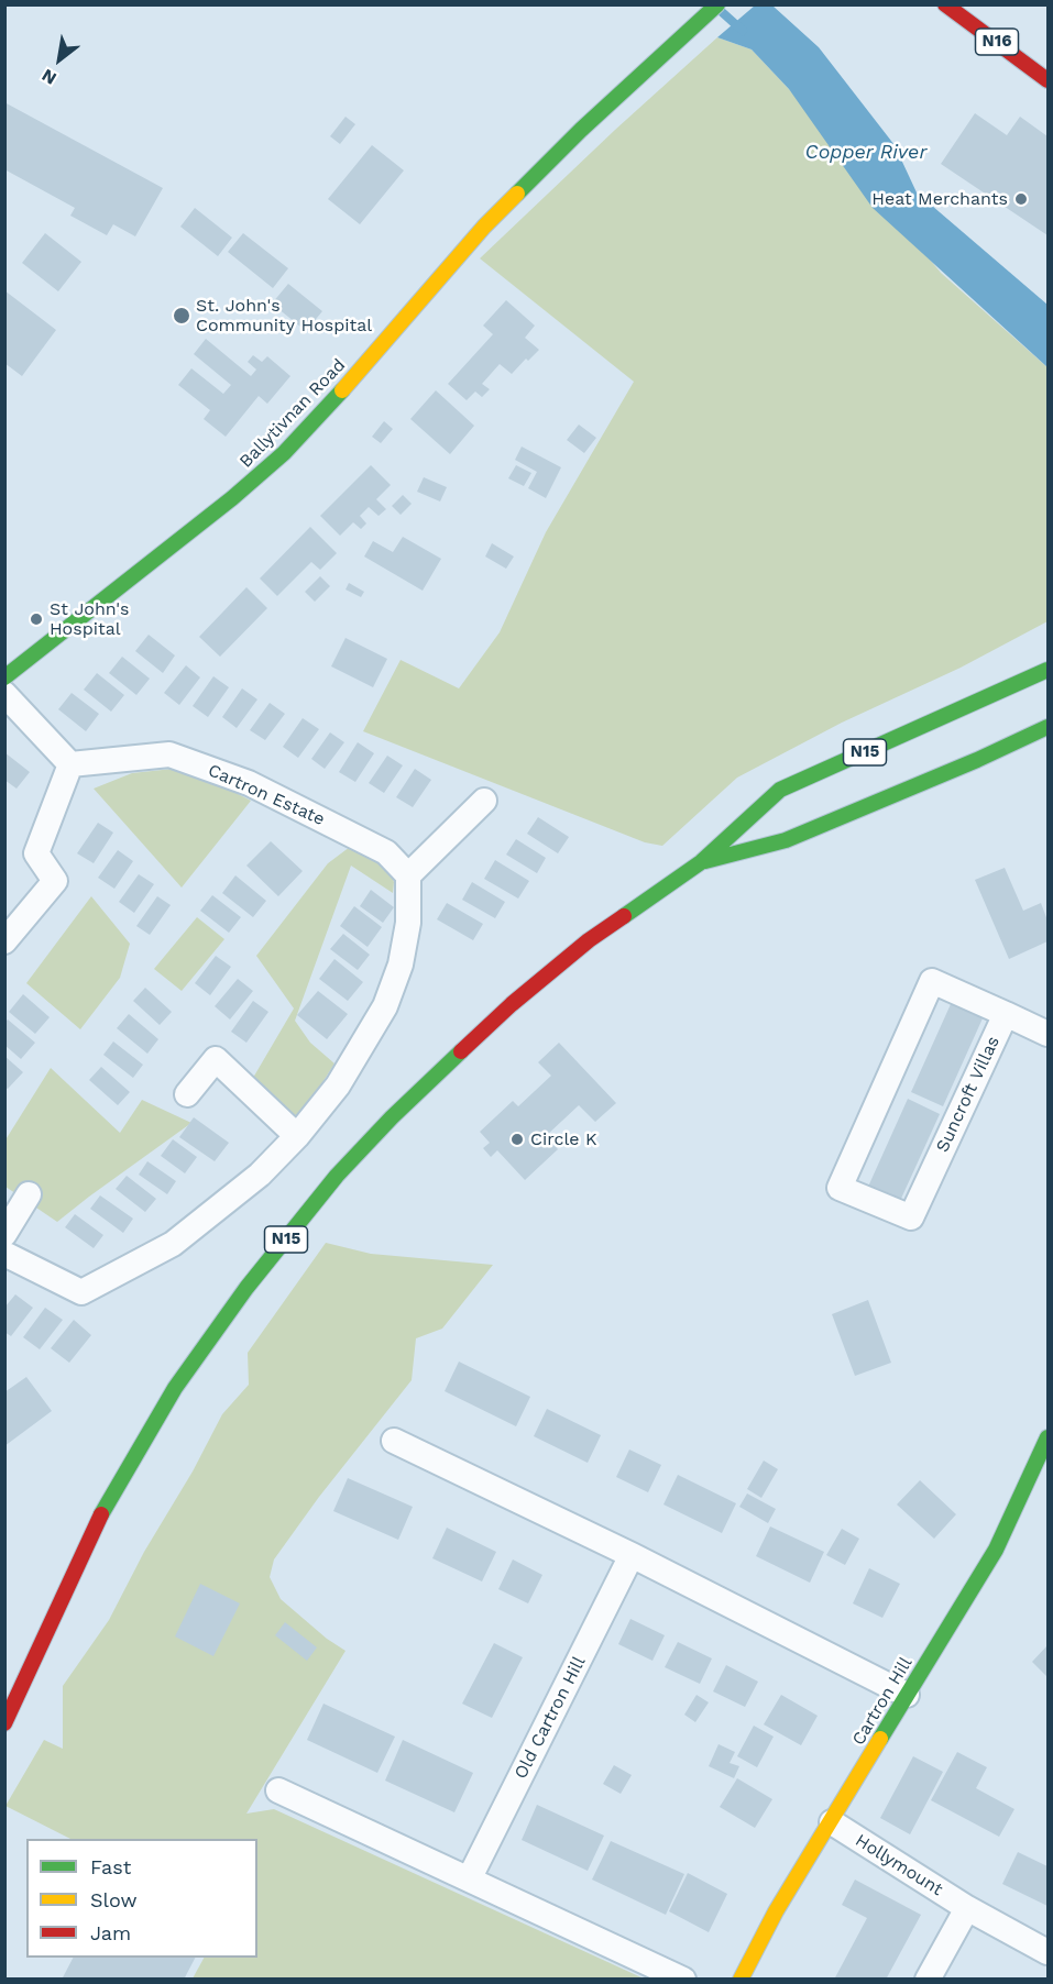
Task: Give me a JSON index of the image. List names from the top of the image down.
{
  "streets": {
    "main road": [
      "N16",
      "Ballytivnan Road",
      "N15",
      "Cartron Hill"
    ],
    "street": [
      "Cartron Estate",
      "Suncroft Villas",
      "Old Cartron Hill",
      "Hollymount"
    ]
  },
  "crossings": [
    ["Cartron Hill", "Hollymount"]
  ],
  "water": ["Copper River"],
  "places": [
    "Heat Merchants",
    "St. John's Community Hospital",
    "St John's Hospital",
    "Circle K"
  ],
  "legend": ["Fast", "Slow", "Jam"],
  "north": "bottom left"
}
